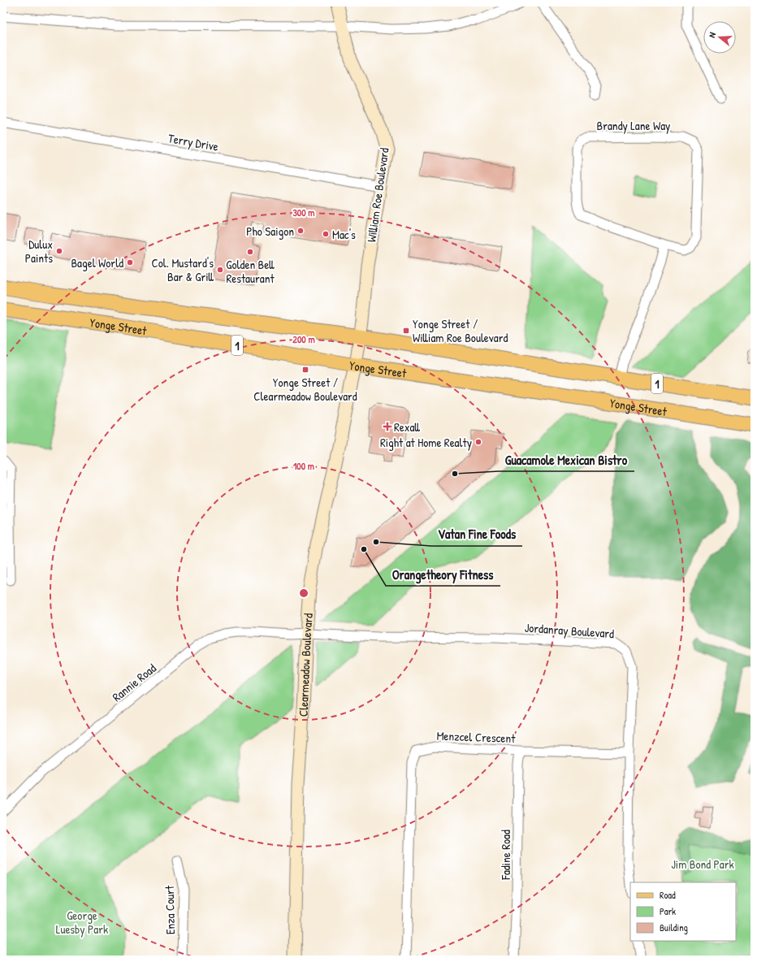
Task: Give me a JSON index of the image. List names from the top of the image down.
{
  "streets": {
    "main road": ["Yonge Street", "1"],
    "street": [
      "Brandy Lane Way",
      "Terry Drive",
      "William Roe Boulevard",
      "Jordanray Boulevard",
      "Clearmeadow Boulevard",
      "Rannie Road",
      "Menzcel Crescent",
      "Fadine Road",
      "Enza Court"
    ]
  },
  "crossings": [
    ["Terry Drive", "William Roe Boulevard"],
    ["William Roe Boulevard", "Yonge Street"],
    ["William Roe Boulevard", "Clearmeadow Boulevard"],
    ["Yonge Street", "Clearmeadow Boulevard"],
    ["Jordanray Boulevard", "Clearmeadow Boulevard"],
    ["Jordanray Boulevard", "Rannie Road"],
    ["Jordanray Boulevard", "Menzcel Crescent"],
    ["Clearmeadow Boulevard", "Rannie Road"],
    ["Menzcel Crescent", "Fadine Road"]
  ],
  "parks": ["Jim Bond Park", "George Luesby Park"],
  "places": {
    "other": [
      "Pho Saigon",
      "Mac's",
      "Dulux Paints",
      "Golden Bell Restaurant",
      "Bagel World",
      "Col. Mustard's Bar & Grill",
      "Right at Home Realty",
      "Guacamole Mexican Bistro",
      "Vatan Fine Foods",
      "Orangetheory Fitness"
    ],
    "transit": ["Yonge Street / William Roe Boulevard", "Yonge Street / Clearmeadow Boulevard"],
    "health": ["Rexall"]
  },
  "legend": ["Road", "Park", "Building"],
  "north": "left",
  "rings": ["300 m", "200 m", "100 m"]
}
